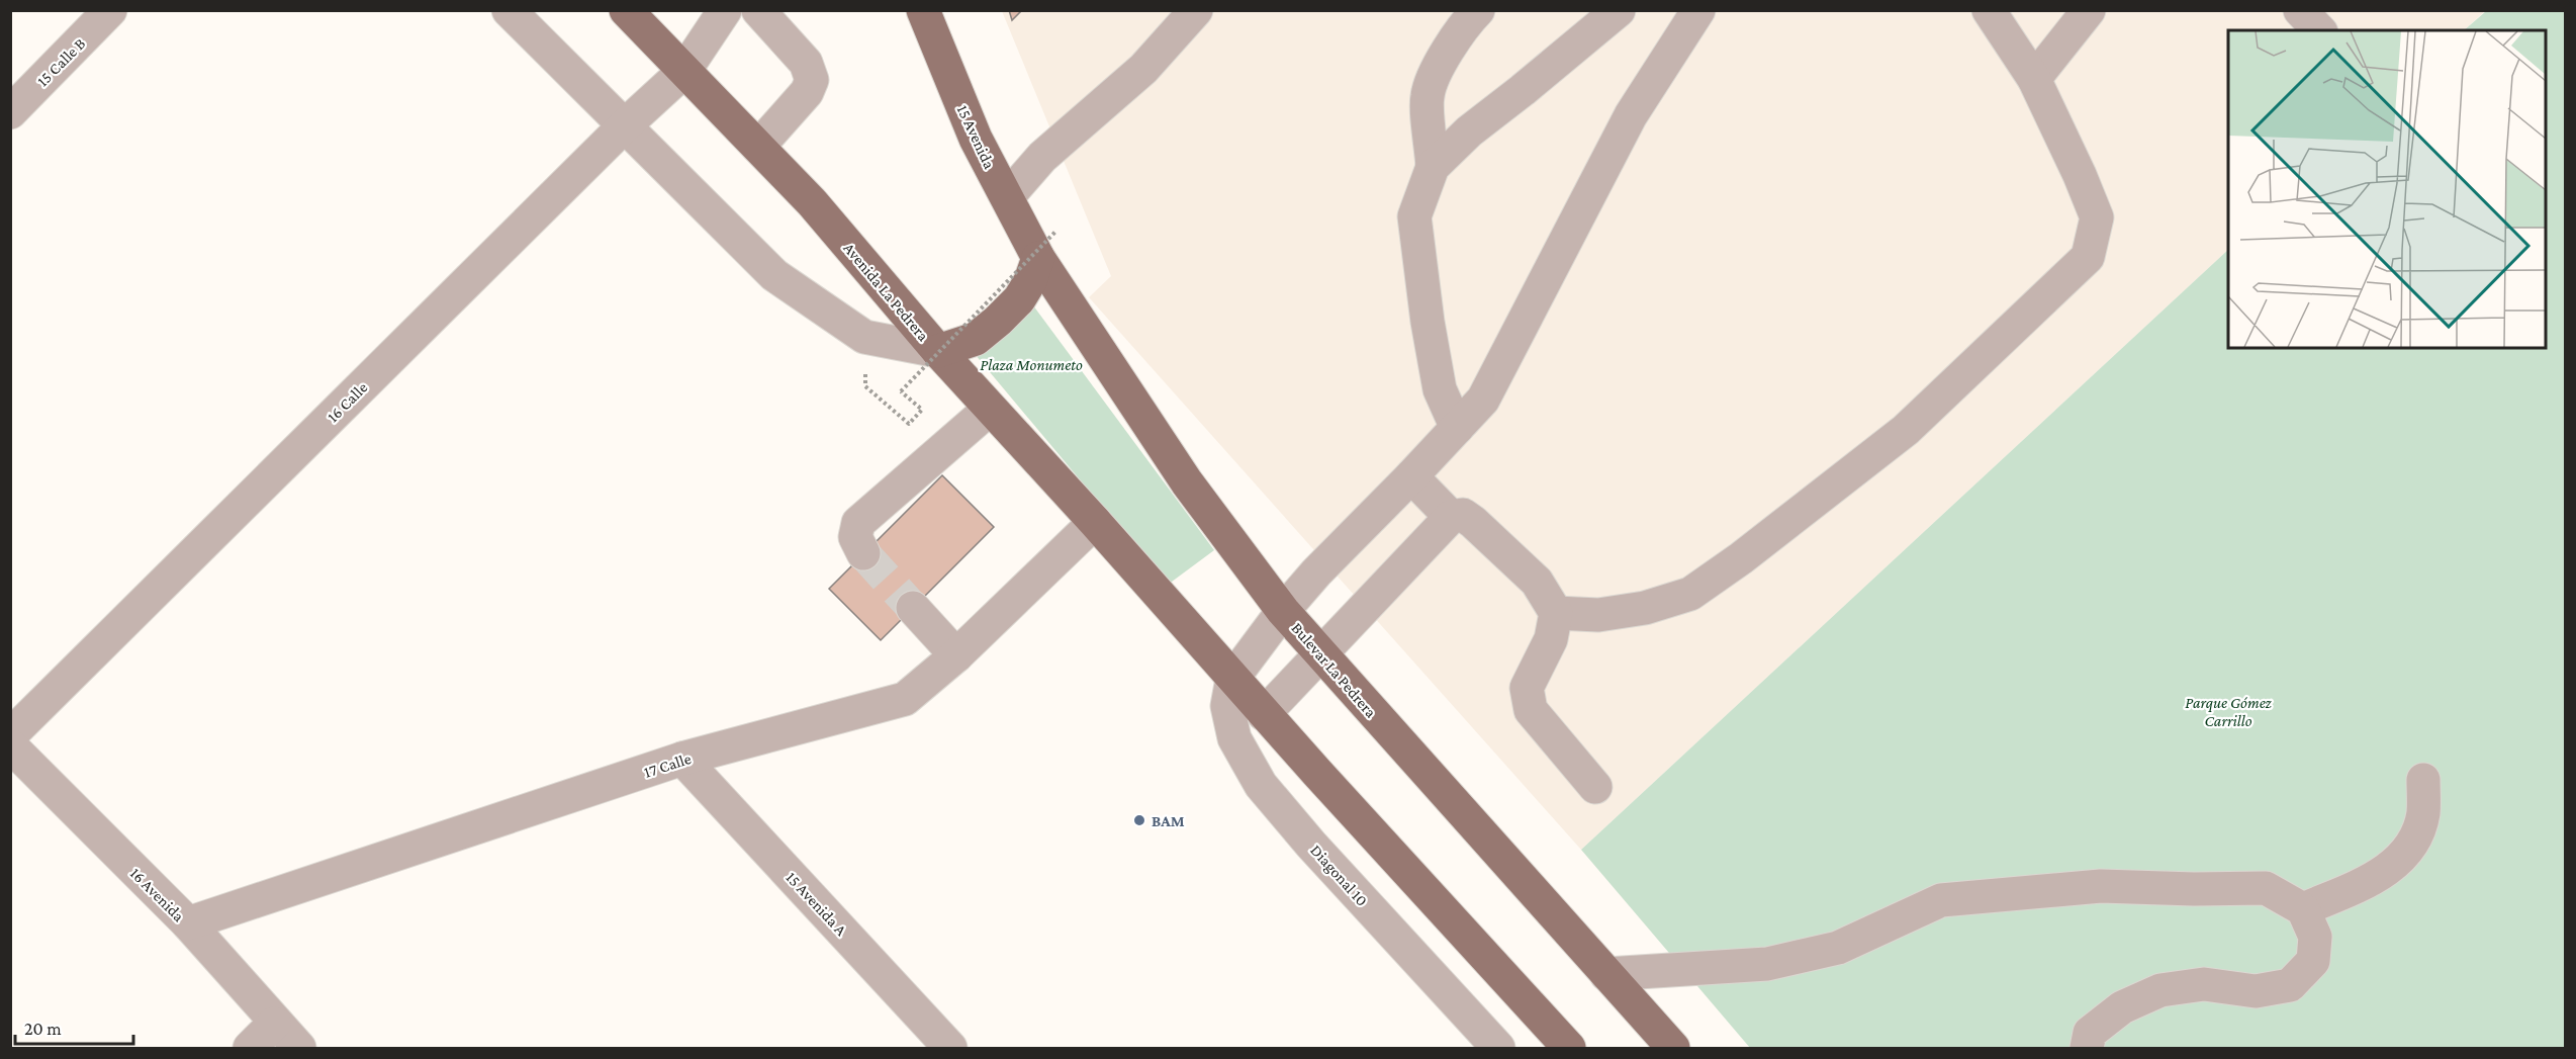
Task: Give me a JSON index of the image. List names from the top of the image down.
{
  "streets": {
    "main road": ["15 Avenida", "Avenida La Pedrera", "Bulevar La Pedrera"],
    "street": [
      "15 Calle B",
      "16 Calle",
      "17 Calle",
      "Diagonal 10",
      "16 Avenida",
      "15 Avenida A"
    ]
  },
  "crossings": [
    ["15 Avenida", "Bulevar La Pedrera"],
    ["Avenida La Pedrera", "16 Calle"],
    ["17 Calle", "16 Avenida"],
    ["17 Calle", "15 Avenida A"]
  ],
  "parks": ["Plaza Monumeto", "Parque Gómez Carrillo"],
  "places": ["BAM"],
  "scale_bar": "20 m"
}
